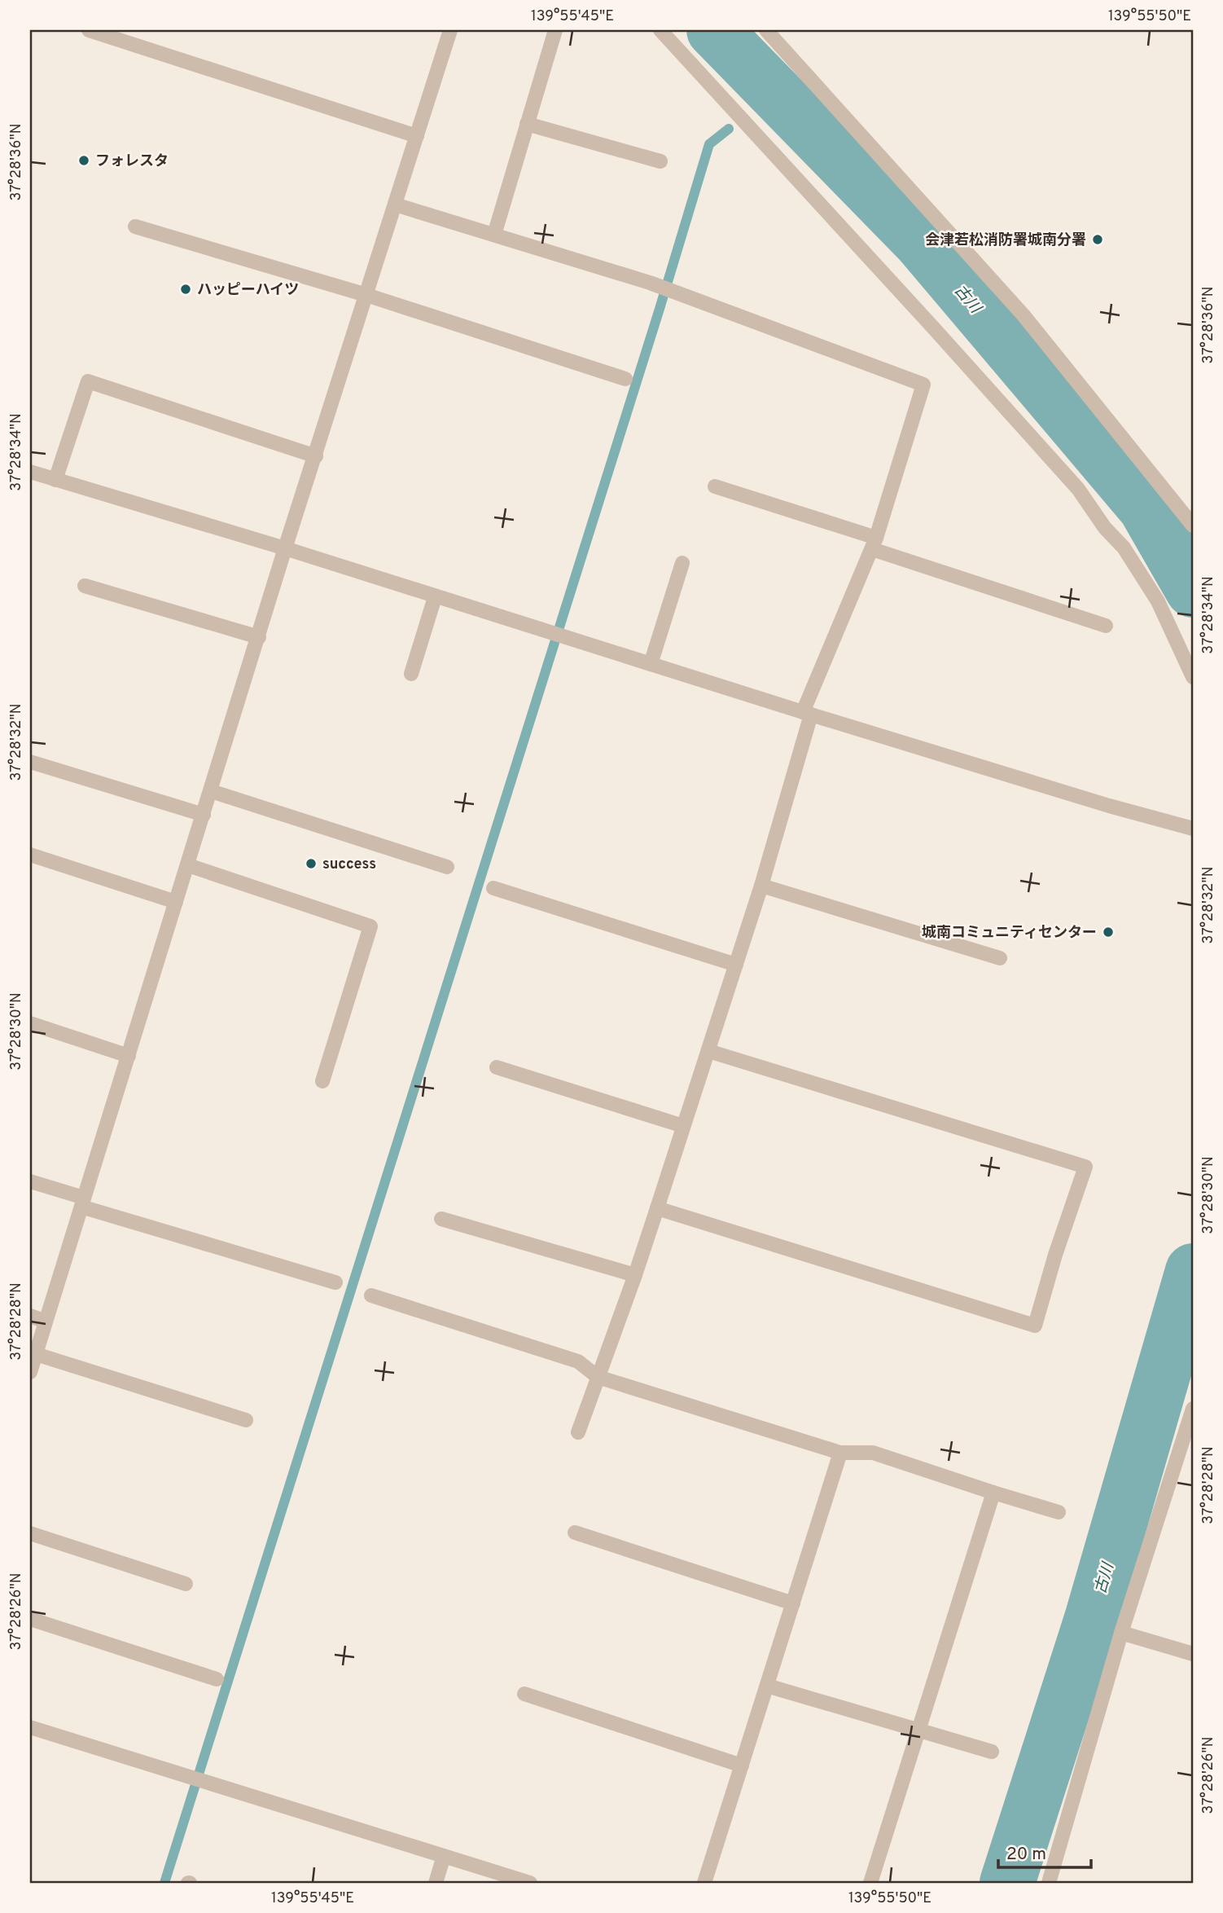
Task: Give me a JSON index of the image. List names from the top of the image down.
{
  "water": ["古川"],
  "places": [
    "フォレスタ",
    "会津若松消防署城南分署",
    "ハッピーハイツ",
    "success",
    "城南コミュニティセンター"
  ],
  "scale_bar": "20 m",
  "coordinates": [
    "139°55'45\"E",
    "139°55'50\"E",
    "37°28'36\"N",
    "37°28'34\"N",
    "37°28'32\"N",
    "37°28'30\"N",
    "37°28'28\"N",
    "37°28'26\"N"
  ]
}
